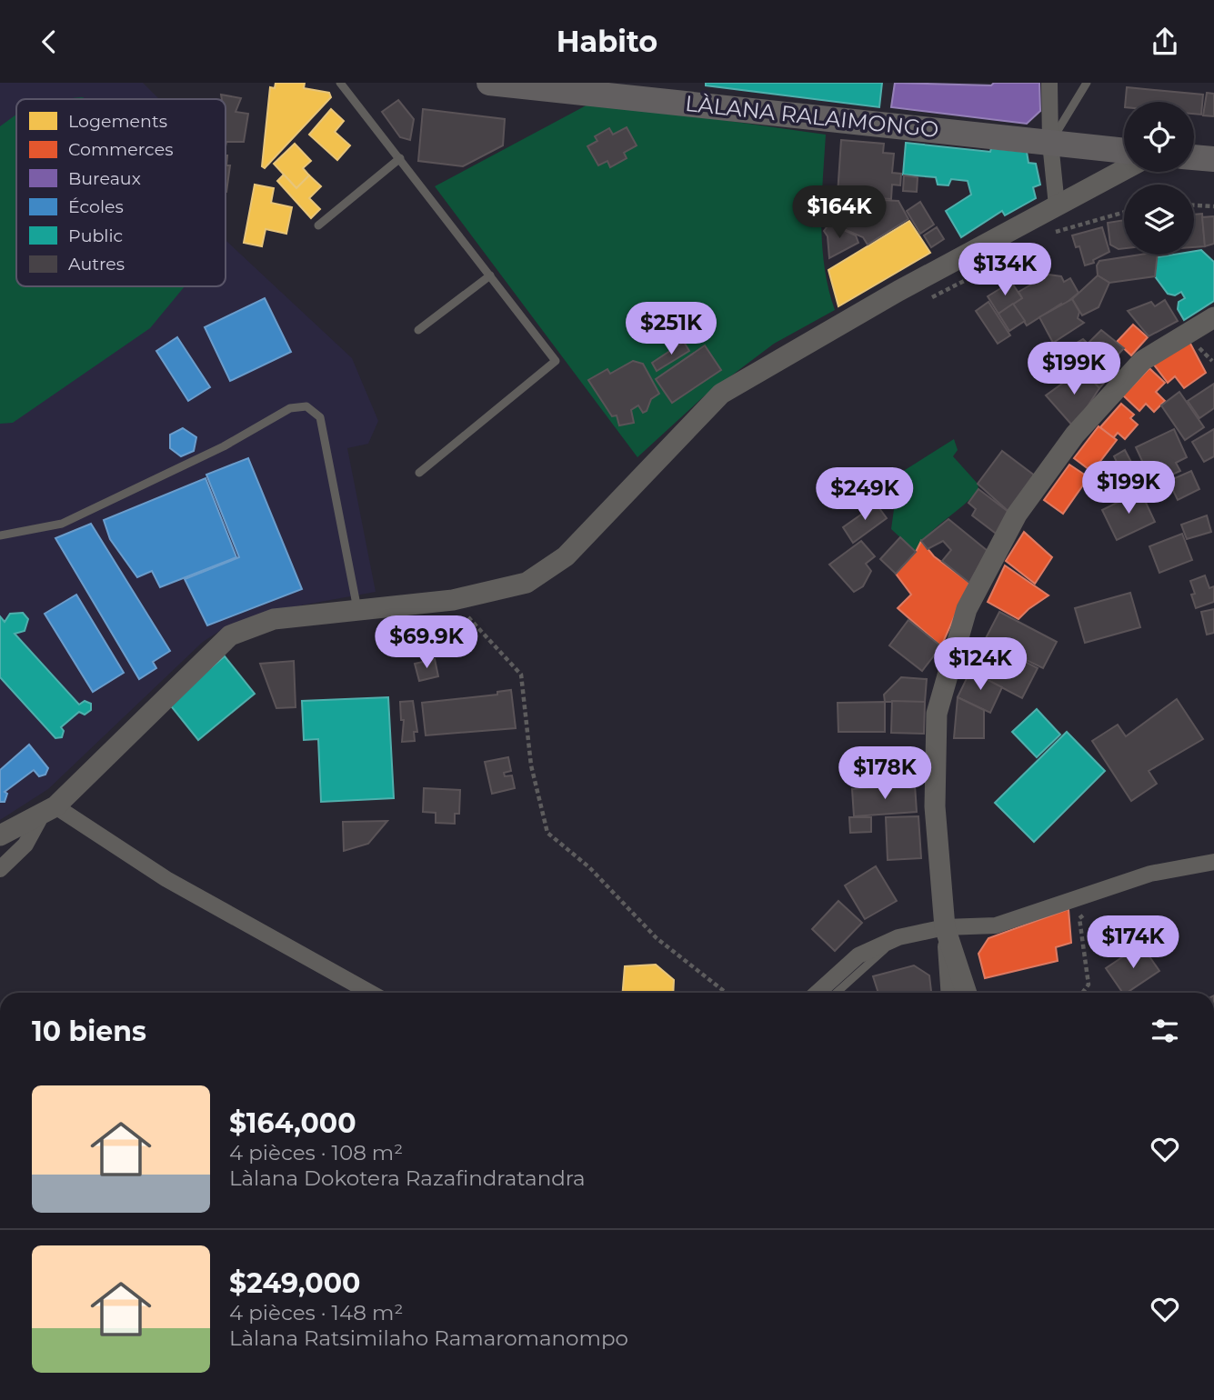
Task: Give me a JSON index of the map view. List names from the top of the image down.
{
  "streets": {
    "main road": ["LÀLANA RALAIMONGO"]
  },
  "legend": [
    "Logements",
    "Commerces",
    "Bureaux",
    "Écoles",
    "Public",
    "Autres"
  ],
  "page": {
    "header": "Habito",
    "price": [
      "$164K",
      "$134K",
      "$251K",
      "$199K",
      "$199K",
      "$249K",
      "$69.9K",
      "$124K",
      "$178K",
      "$174K"
    ],
    "heading": "10 biens",
    "list": [
      {
        "name": "$164,000",
        "note": "4 pièces · 108 m² · Làlana Dokotera Razafindratandra"
      },
      {
        "name": "$249,000",
        "note": "4 pièces · 148 m² · Làlana Ratsimilaho Ramaromanompo"
      }
    ]
  }
}
